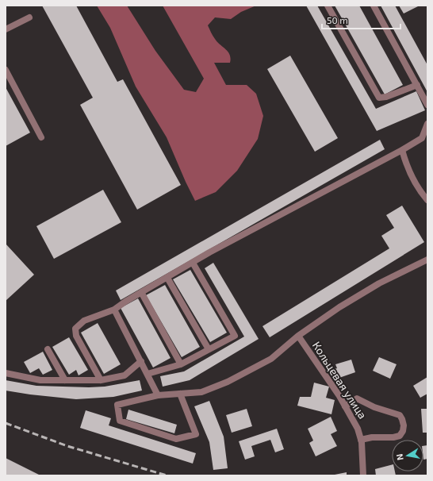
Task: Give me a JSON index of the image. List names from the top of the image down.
{
  "streets": {
    "street": ["Кольцевая улица"]
  },
  "scale_bar": "50 m",
  "north": "left"
}
